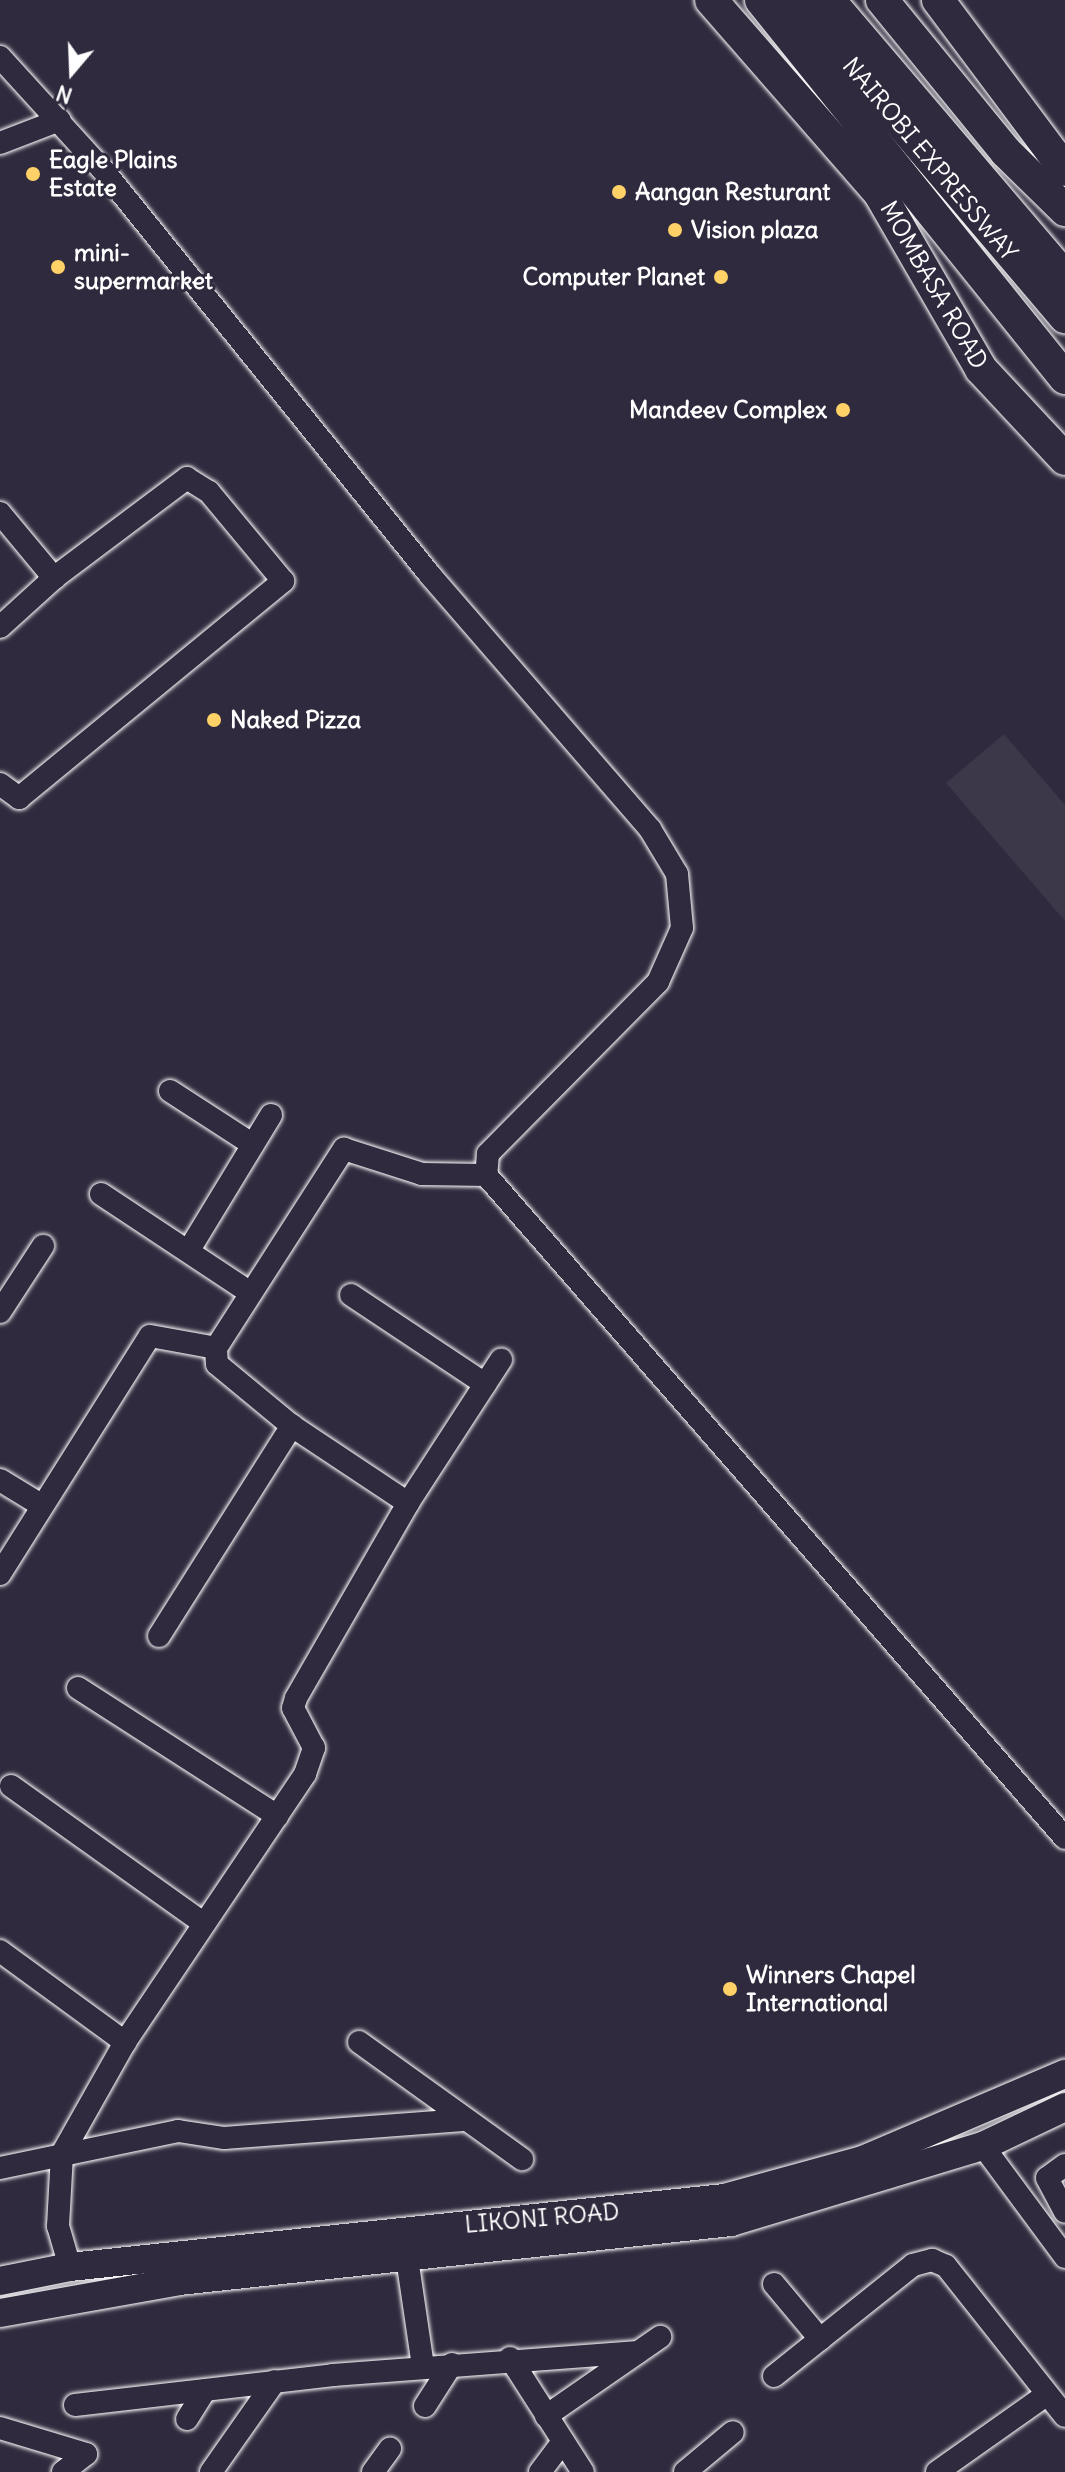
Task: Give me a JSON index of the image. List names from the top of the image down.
{
  "streets": {
    "highway": ["NAIROBI EXPRESSWAY", "MOMBASA ROAD"],
    "main road": ["LIKONI ROAD"]
  },
  "places": [
    "Eagle Plains Estate",
    "Aangan Resturant",
    "Vision plaza",
    "mini- supermarket",
    "Computer Planet",
    "Mandeev Complex",
    "Naked Pizza",
    "Winners Chapel International"
  ],
  "north": "bottom"
}
